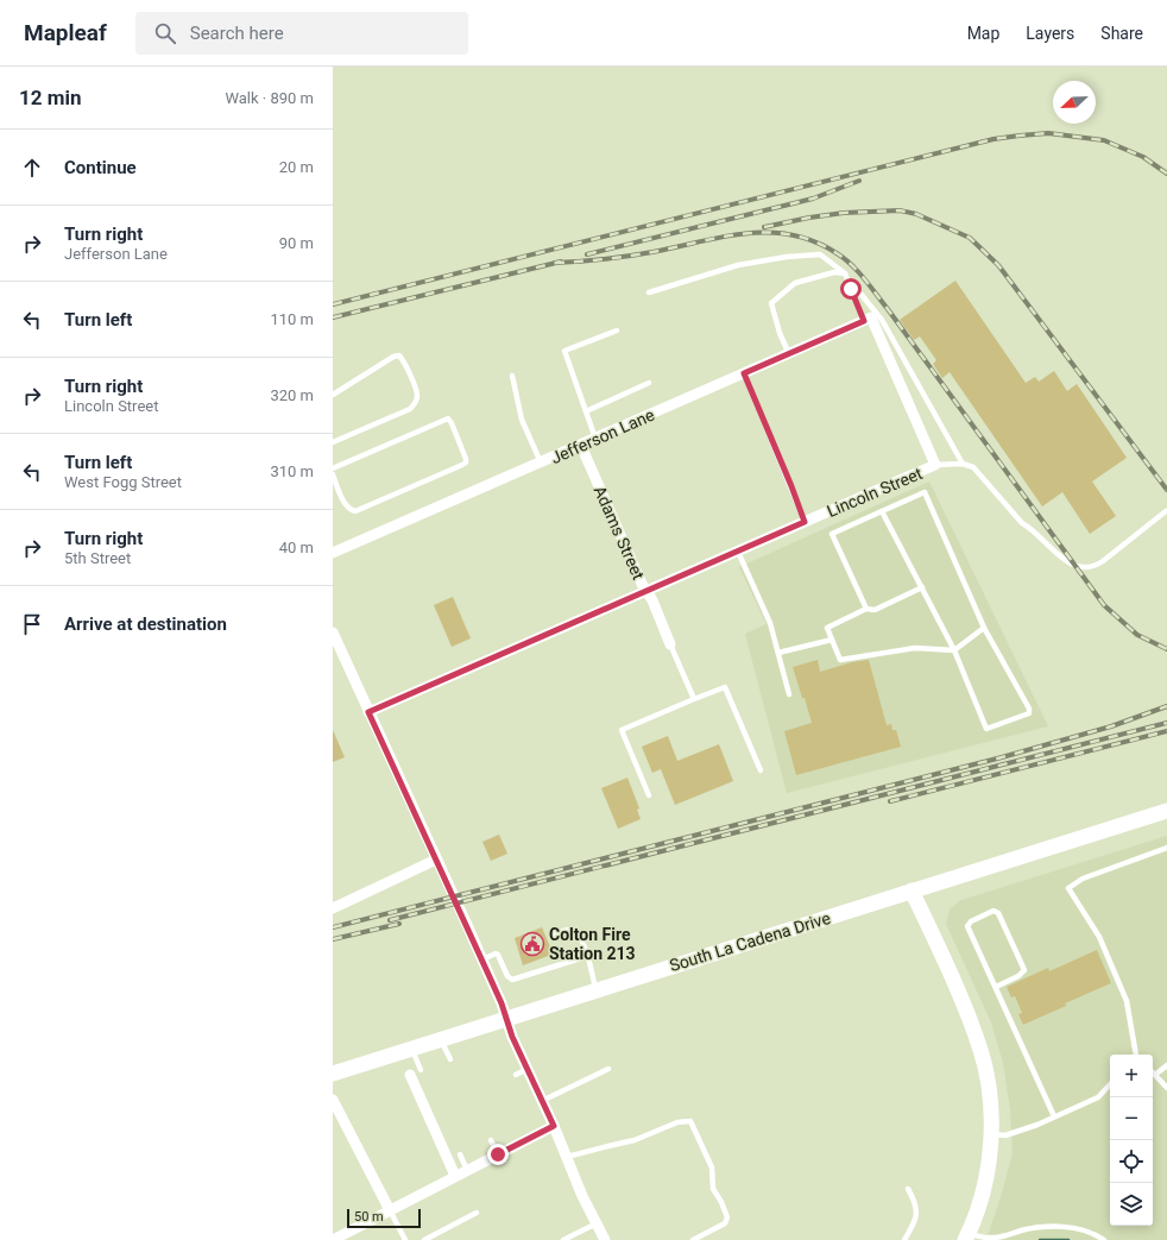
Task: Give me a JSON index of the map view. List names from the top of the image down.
{
  "streets": {
    "main road": ["South La Cadena Drive"],
    "street": ["Jefferson Lane", "Lincoln Street", "Adams Street"]
  },
  "crossings": [
    ["Jefferson Lane", "Adams Street"],
    ["Lincoln Street", "Adams Street"]
  ],
  "places": {
    "public building": ["Colton Fire Station 213"]
  },
  "scale_bar": "50 m",
  "north": "bottom left",
  "page": {
    "header": "Mapleaf",
    "search": "Search here",
    "nav": ["Map", "Layers", "Share"],
    "heading": ["12 min", "Walk · 890 m"],
    "list": [
      ["Continue", "20 m"],
      ["Turn right", "Jefferson Lane", "90 m"],
      ["Turn left", "110 m"],
      ["Turn right", "Lincoln Street", "320 m"],
      ["Turn left", "West Fogg Street", "310 m"],
      ["Turn right", "5th Street", "40 m"],
      "Arrive at destination"
    ],
    "map_buttons": ["+", "−"],
    "scale": "50 m"
  }
}
